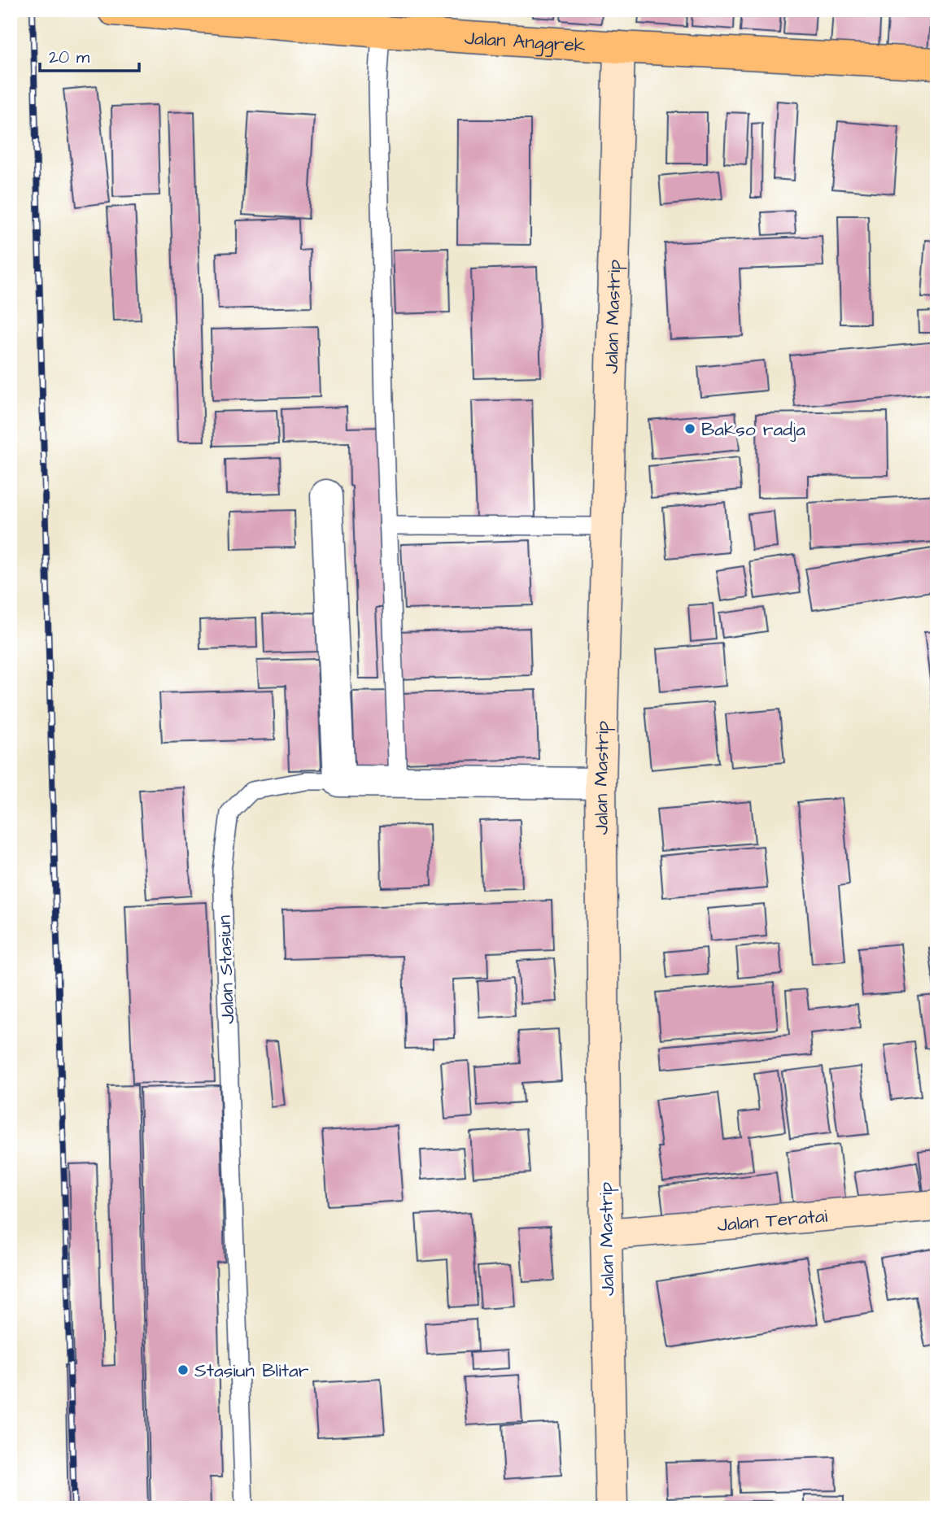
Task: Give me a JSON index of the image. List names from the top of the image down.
{
  "streets": {
    "main road": ["Jalan Anggrek", "Jalan Mastrip", "Jalan Teratai"],
    "street": ["Jalan Stasiun"]
  },
  "crossings": [
    ["Jalan Anggrek", "Jalan Mastrip"],
    ["Jalan Mastrip", "Jalan Stasiun"],
    ["Jalan Mastrip", "Jalan Teratai"]
  ],
  "places": ["Bakso radja", "Stasiun Blitar"],
  "scale_bar": "20 m"
}
